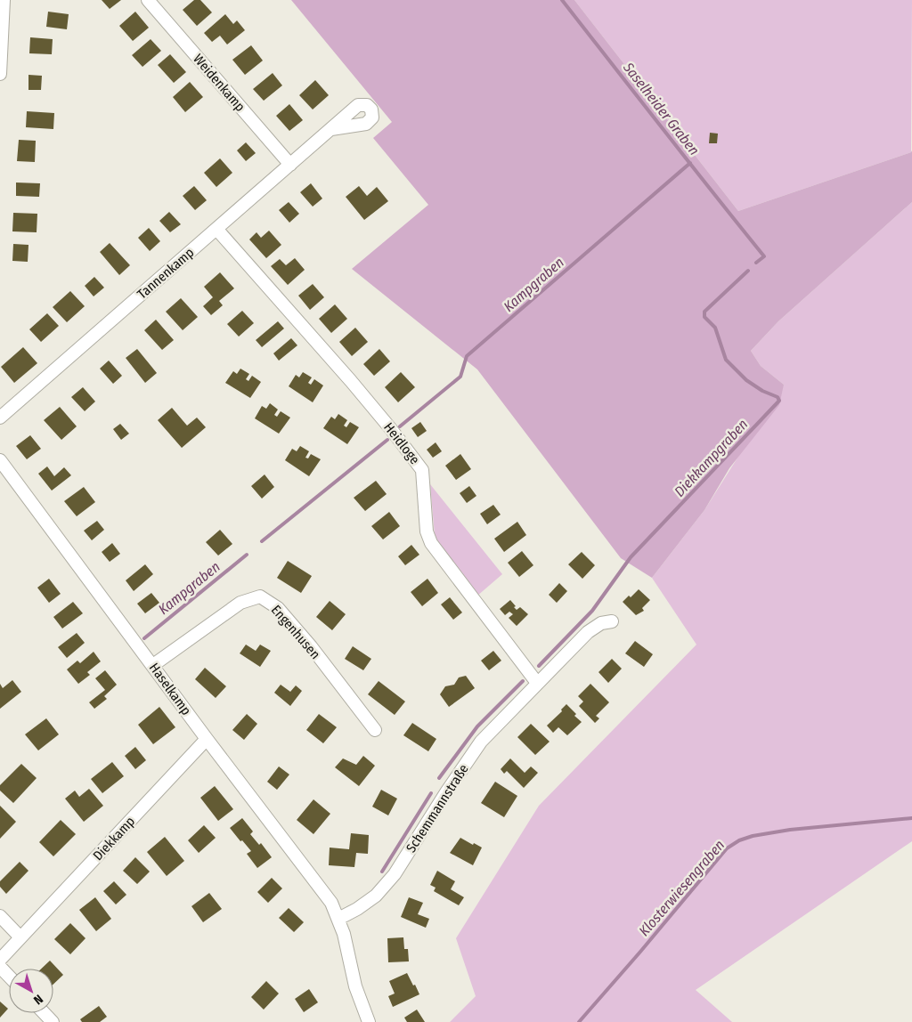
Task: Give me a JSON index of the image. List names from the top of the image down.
{
  "streets": {
    "street": [
      "Weidenkamp",
      "Tannenkamp",
      "Heidloge",
      "Engenhusen",
      "Haselkamp",
      "Schemmannstraße",
      "Diekkamp"
    ]
  },
  "crossings": [
    ["Weidenkamp", "Tannenkamp"],
    ["Tannenkamp", "Heidloge"],
    ["Heidloge", "Schemmannstraße"],
    ["Engenhusen", "Haselkamp"],
    ["Haselkamp", "Schemmannstraße"],
    ["Haselkamp", "Diekkamp"]
  ],
  "water": [
    "Saselheider Graben",
    "Kampgraben",
    "Diekkampgraben",
    "Klosterwiesengraben"
  ],
  "north": "bottom right"
}
